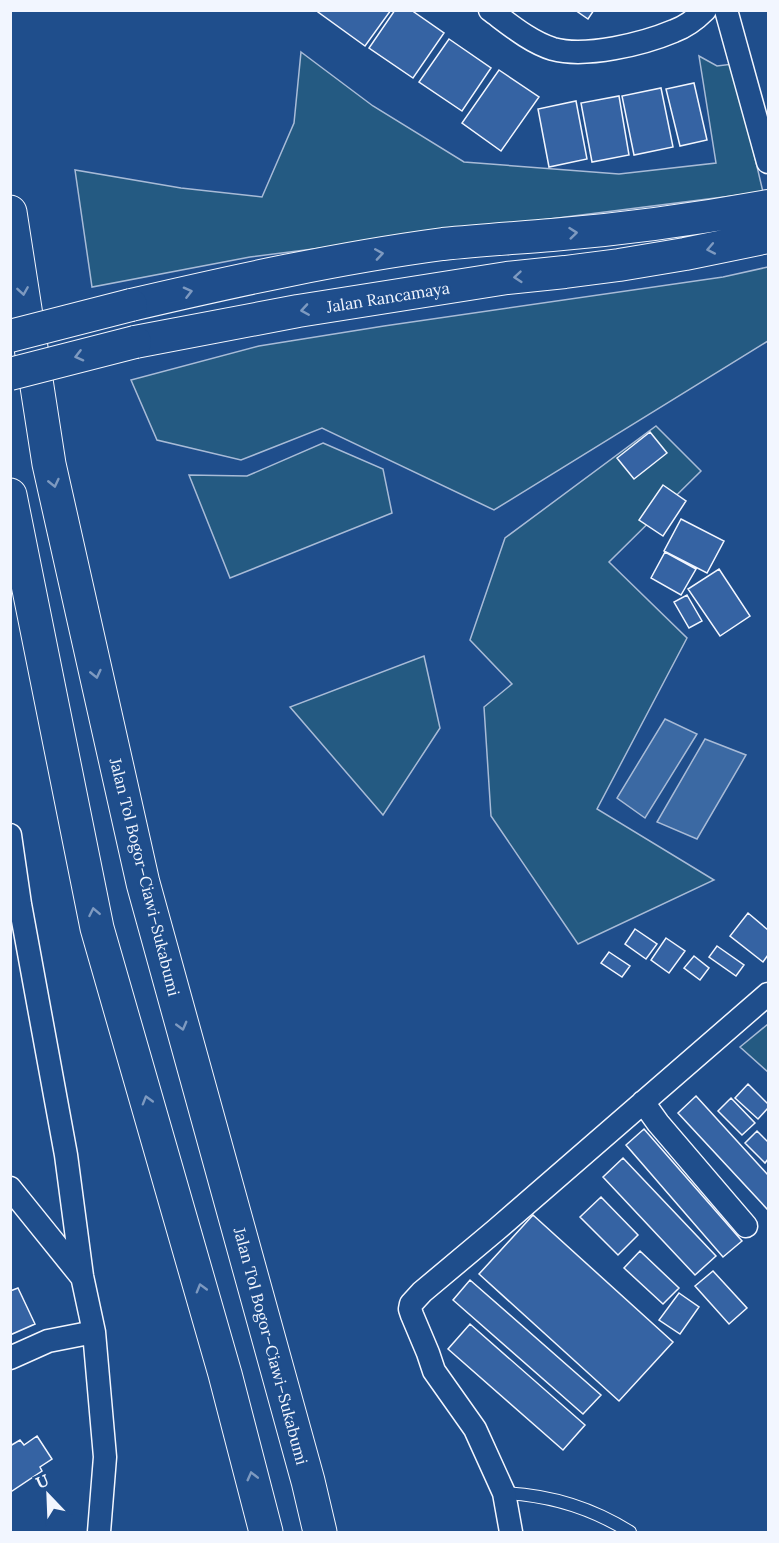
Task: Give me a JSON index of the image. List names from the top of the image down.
{
  "streets": {
    "highway": ["Jalan Tol Bogor–Ciawi–Sukabumi"],
    "street": ["Jalan Rancamaya"]
  },
  "north": "top left"
}
